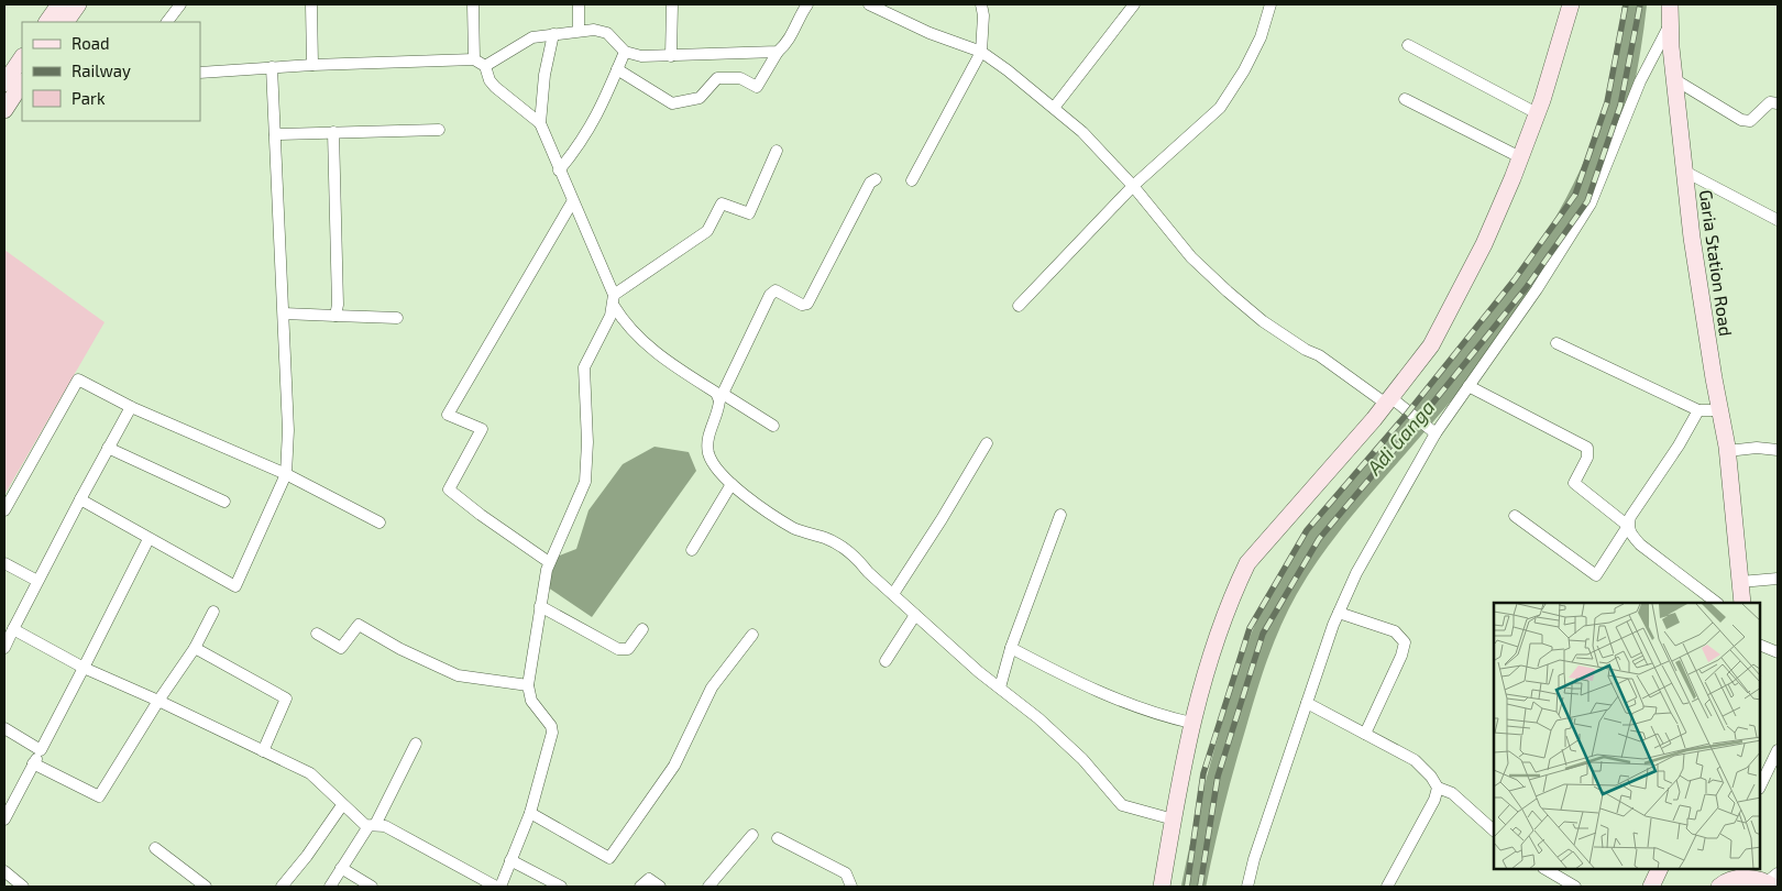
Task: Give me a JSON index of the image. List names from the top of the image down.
{
  "streets": {
    "street": ["Garia Station Road"]
  },
  "water": ["Adi Ganga"],
  "legend": ["Road", "Railway", "Park"]
}
